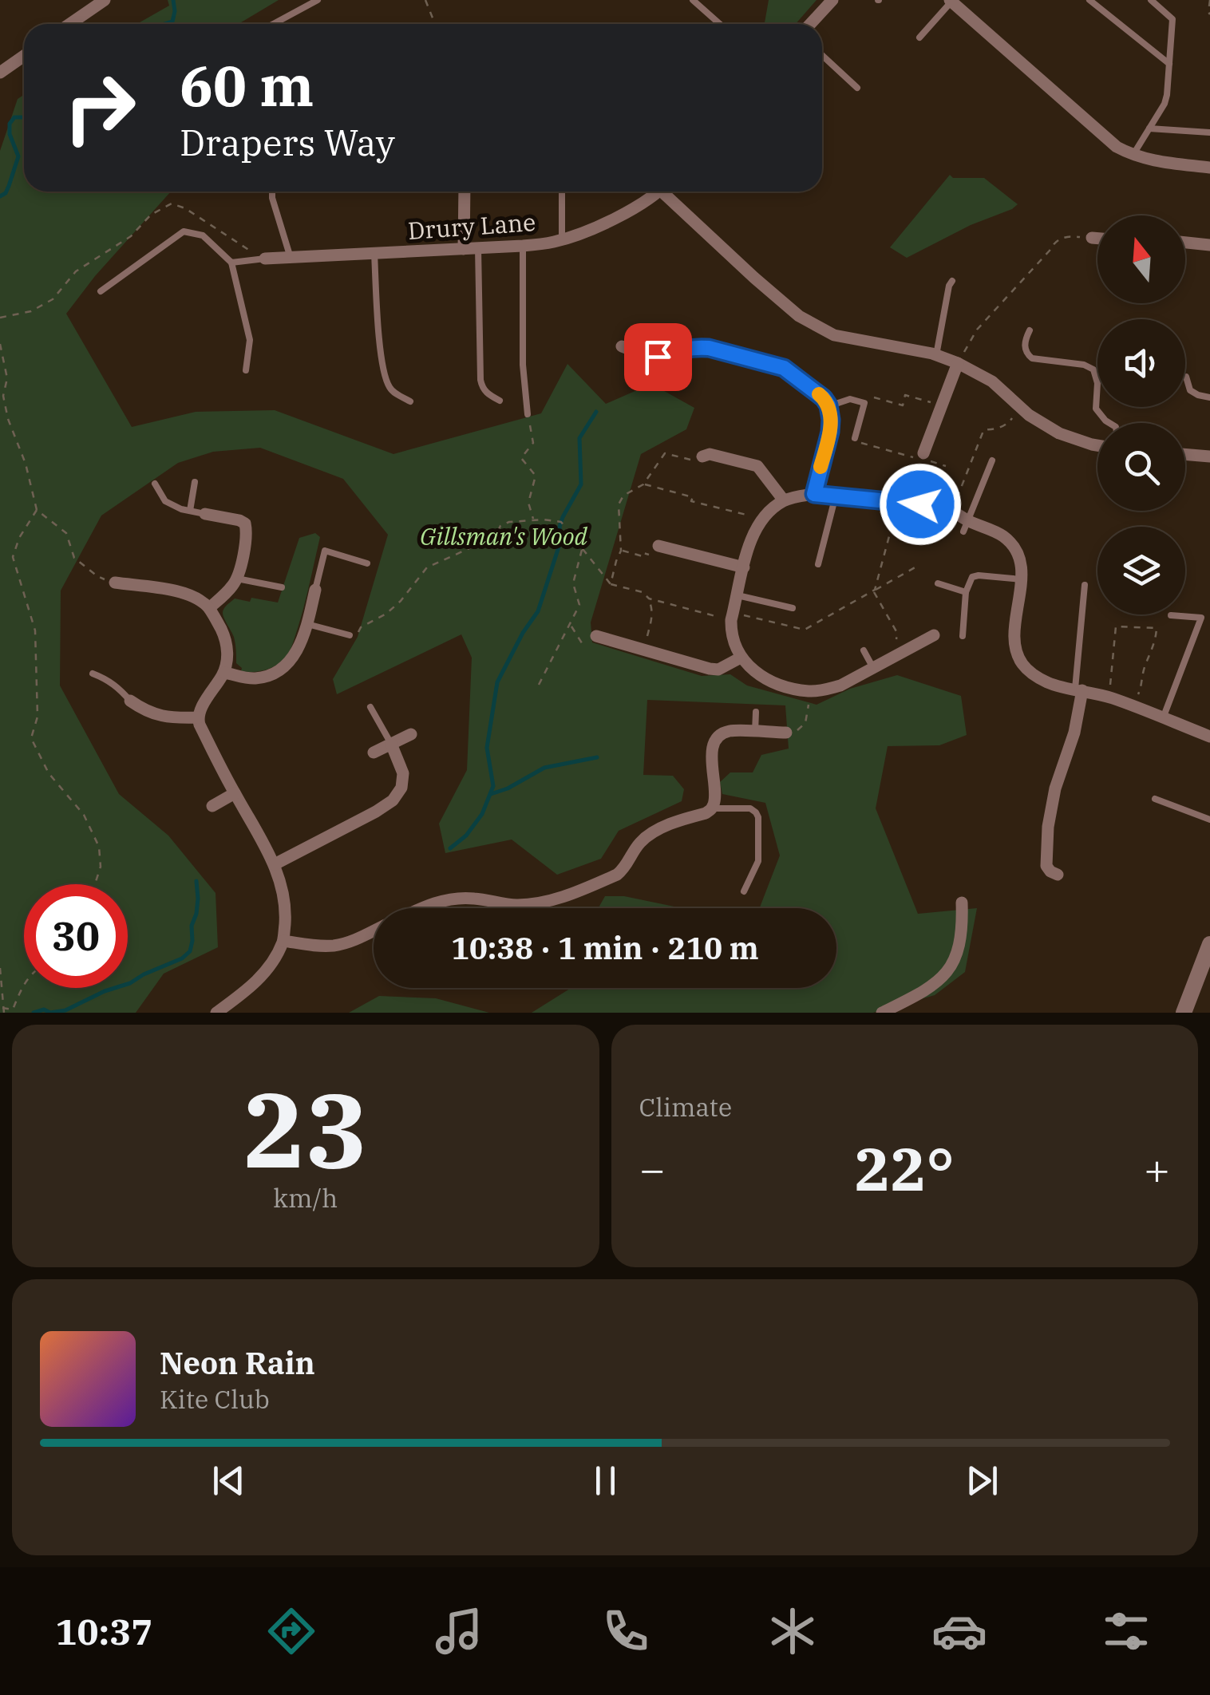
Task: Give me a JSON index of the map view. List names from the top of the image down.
{
  "streets": {
    "street": ["Drury Lane"]
  },
  "parks": ["Gillsman's Wood"],
  "north": "top",
  "page": {
    "turn": ["60 m", "Drapers Way"],
    "limit": "30",
    "trip": "10:38 · 1 min · 210 m",
    "tile": [
      ["23", "km/h"],
      "Climate"
    ],
    "heat": ["−", "22°", "+"],
    "song": ["Neon Rain", "Kite Club"],
    "tabs": "10:37"
  }
}
